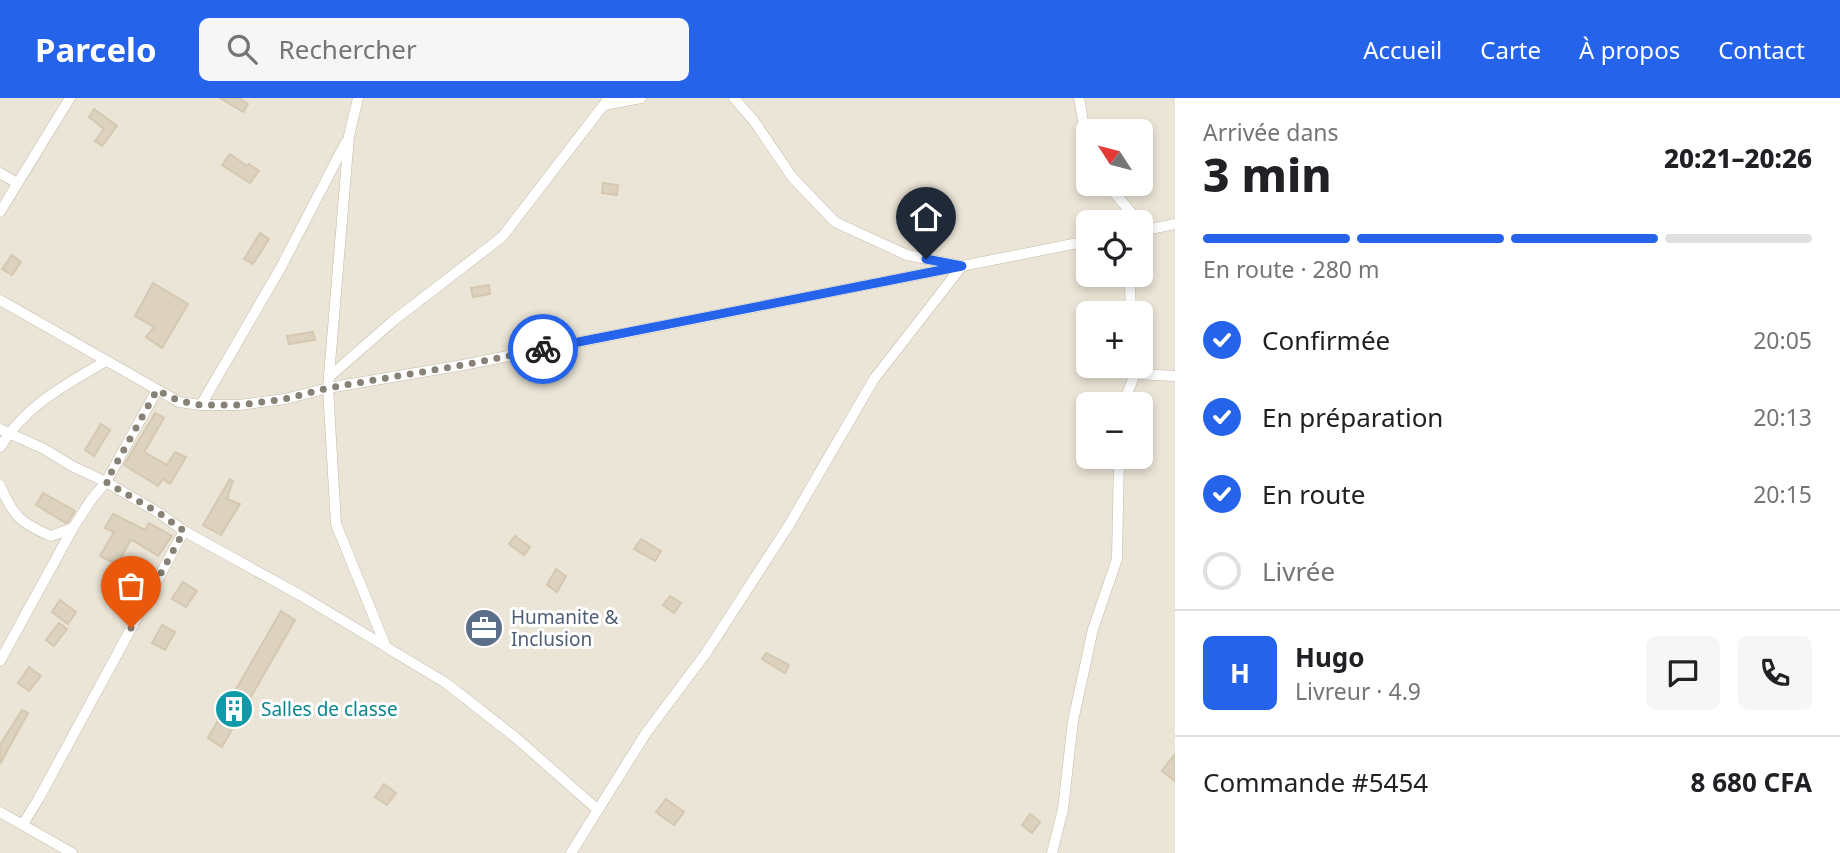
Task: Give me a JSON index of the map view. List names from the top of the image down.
{
  "places": {
    "office": ["Humanite & Inclusion"],
    "building": ["Salles de classe"]
  },
  "north": "top left",
  "page": {
    "header": "Parcelo",
    "search": "Rechercher",
    "nav": [
      "Accueil",
      "Carte",
      "À propos",
      "Contact"
    ],
    "heading": ["3 min", "Arrivée dans", "20:21–20:26"],
    "panel": [
      "Hugo",
      "Livreur · 4.9",
      "Commande #5454",
      "8 680 CFA"
    ],
    "map_buttons": ["+", "−"],
    "bar": "En route · 280 m",
    "list": [
      ["Confirmée", "20:05"],
      ["En préparation", "20:13"],
      ["En route", "20:15"],
      "Livrée"
    ],
    "round": "H"
  }
}
